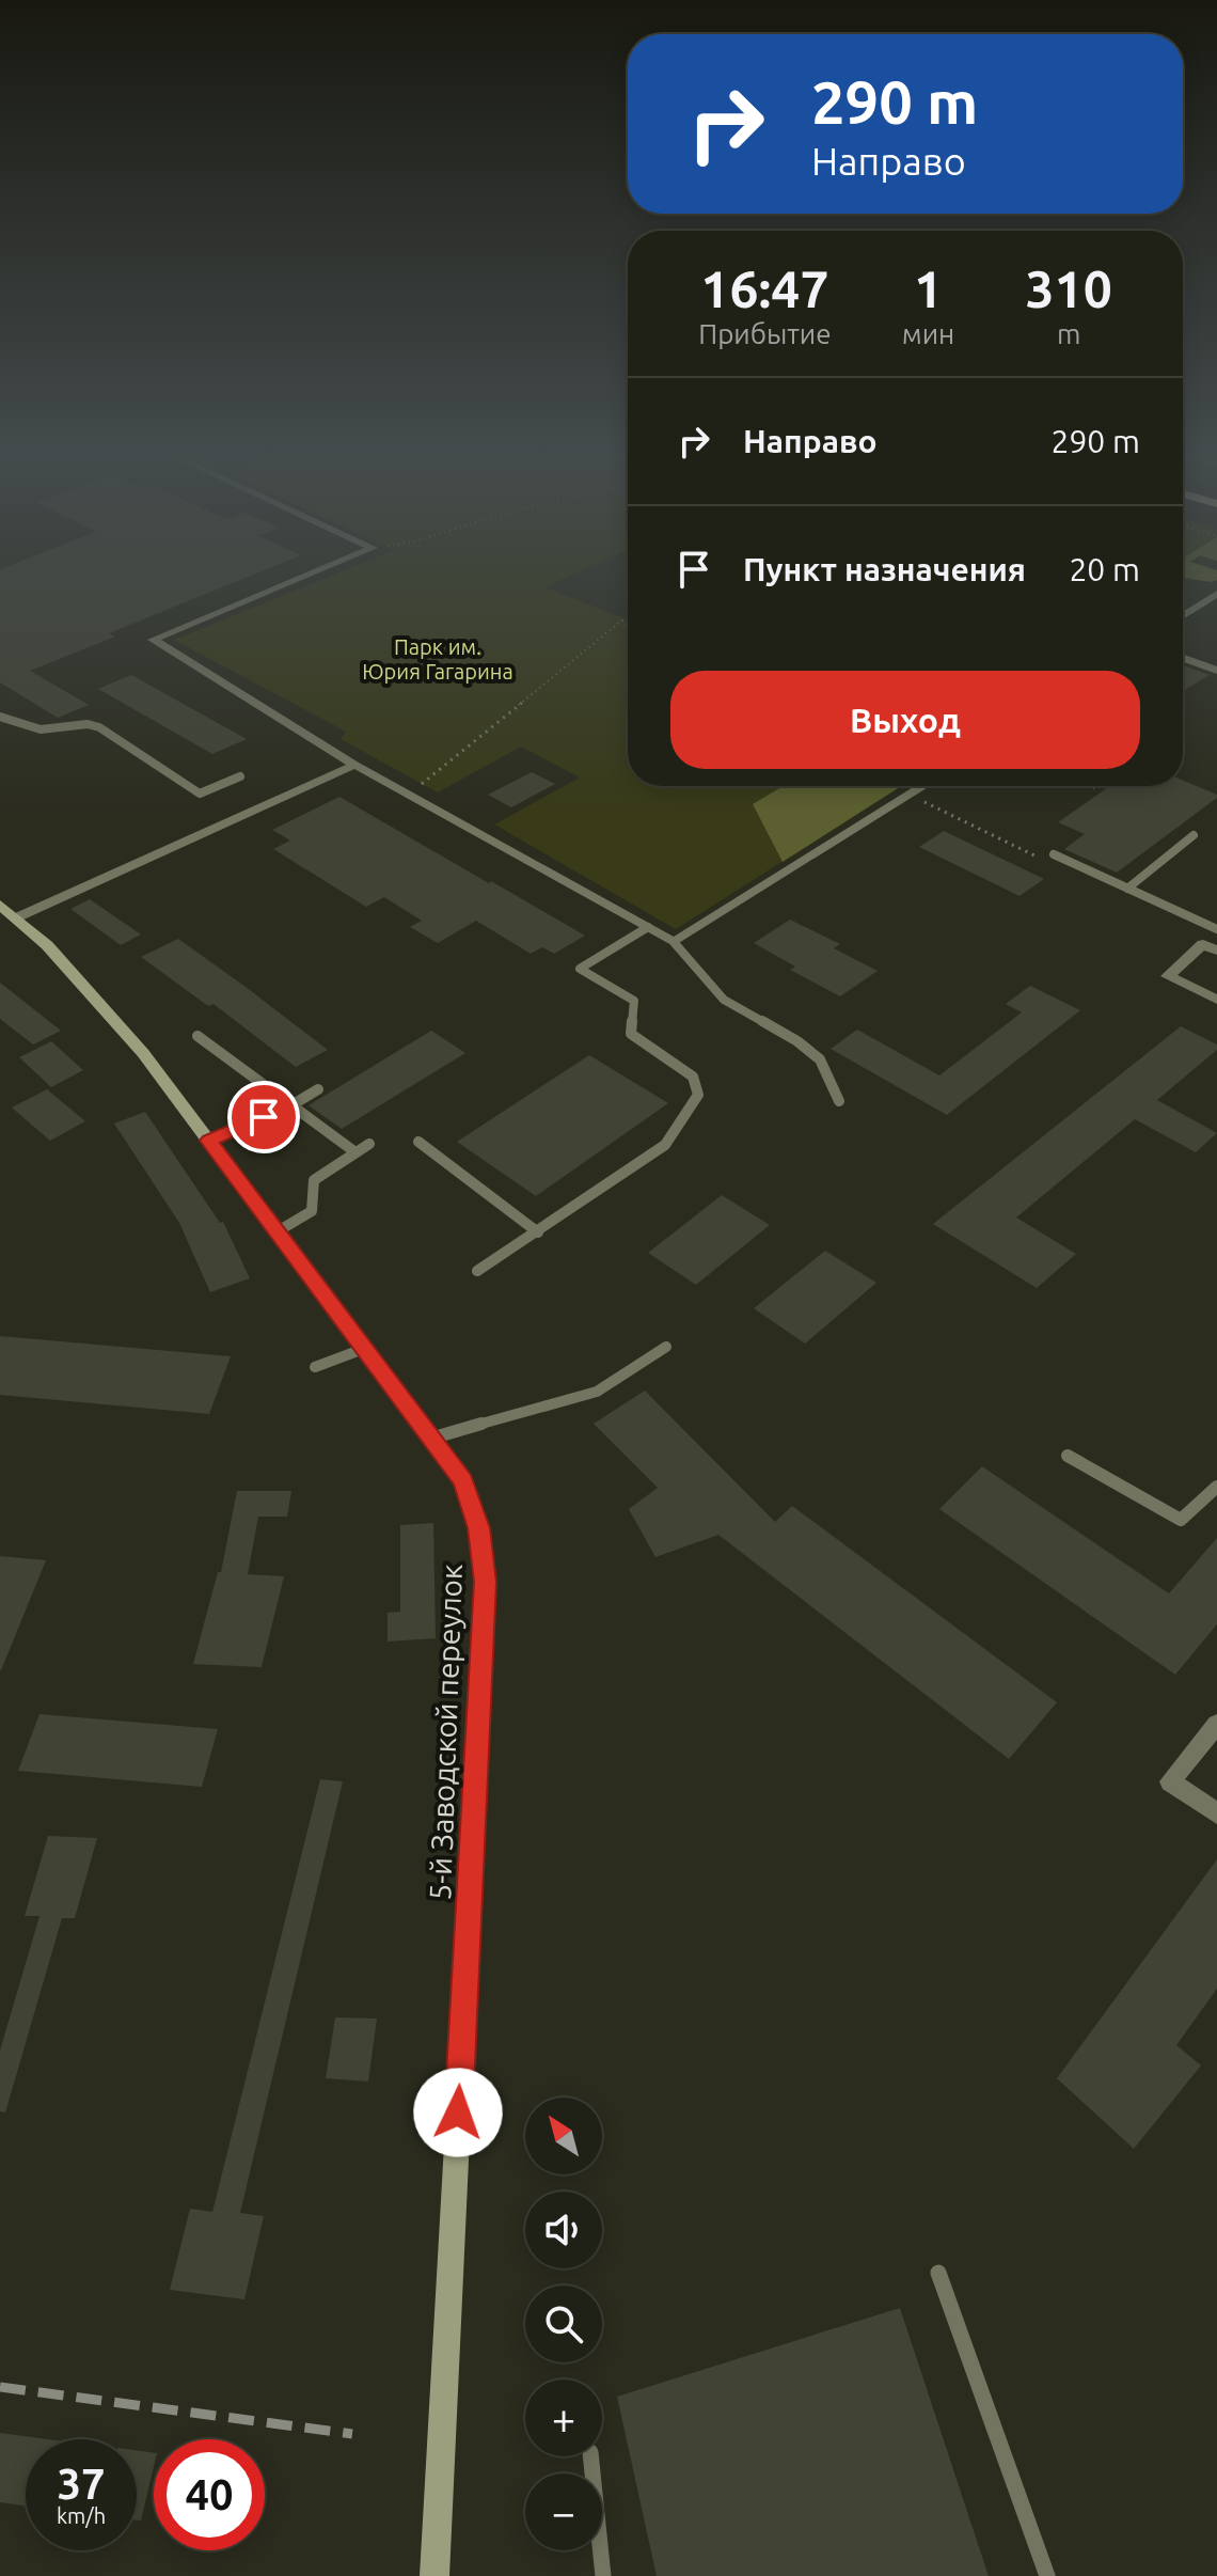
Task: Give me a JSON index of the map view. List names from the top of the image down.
{
  "streets": {
    "street": ["5-й Заводской переулок"]
  },
  "parks": ["Парк им. Юрия Гагарина"],
  "north": "top left",
  "page": {
    "turn": ["290 m", "Направо"],
    "eta": [
      "16:47",
      "Прибытие",
      "1",
      "мин",
      "310",
      "m"
    ],
    "list": [
      {
        "name": "Направо",
        "value": "290 m"
      },
      {
        "name": "Пункт назначения",
        "value": "20 m"
      }
    ],
    "buttons": "Выход",
    "map_buttons": ["+", "−"],
    "speed": "37 km/h",
    "limit": "40"
  }
}
